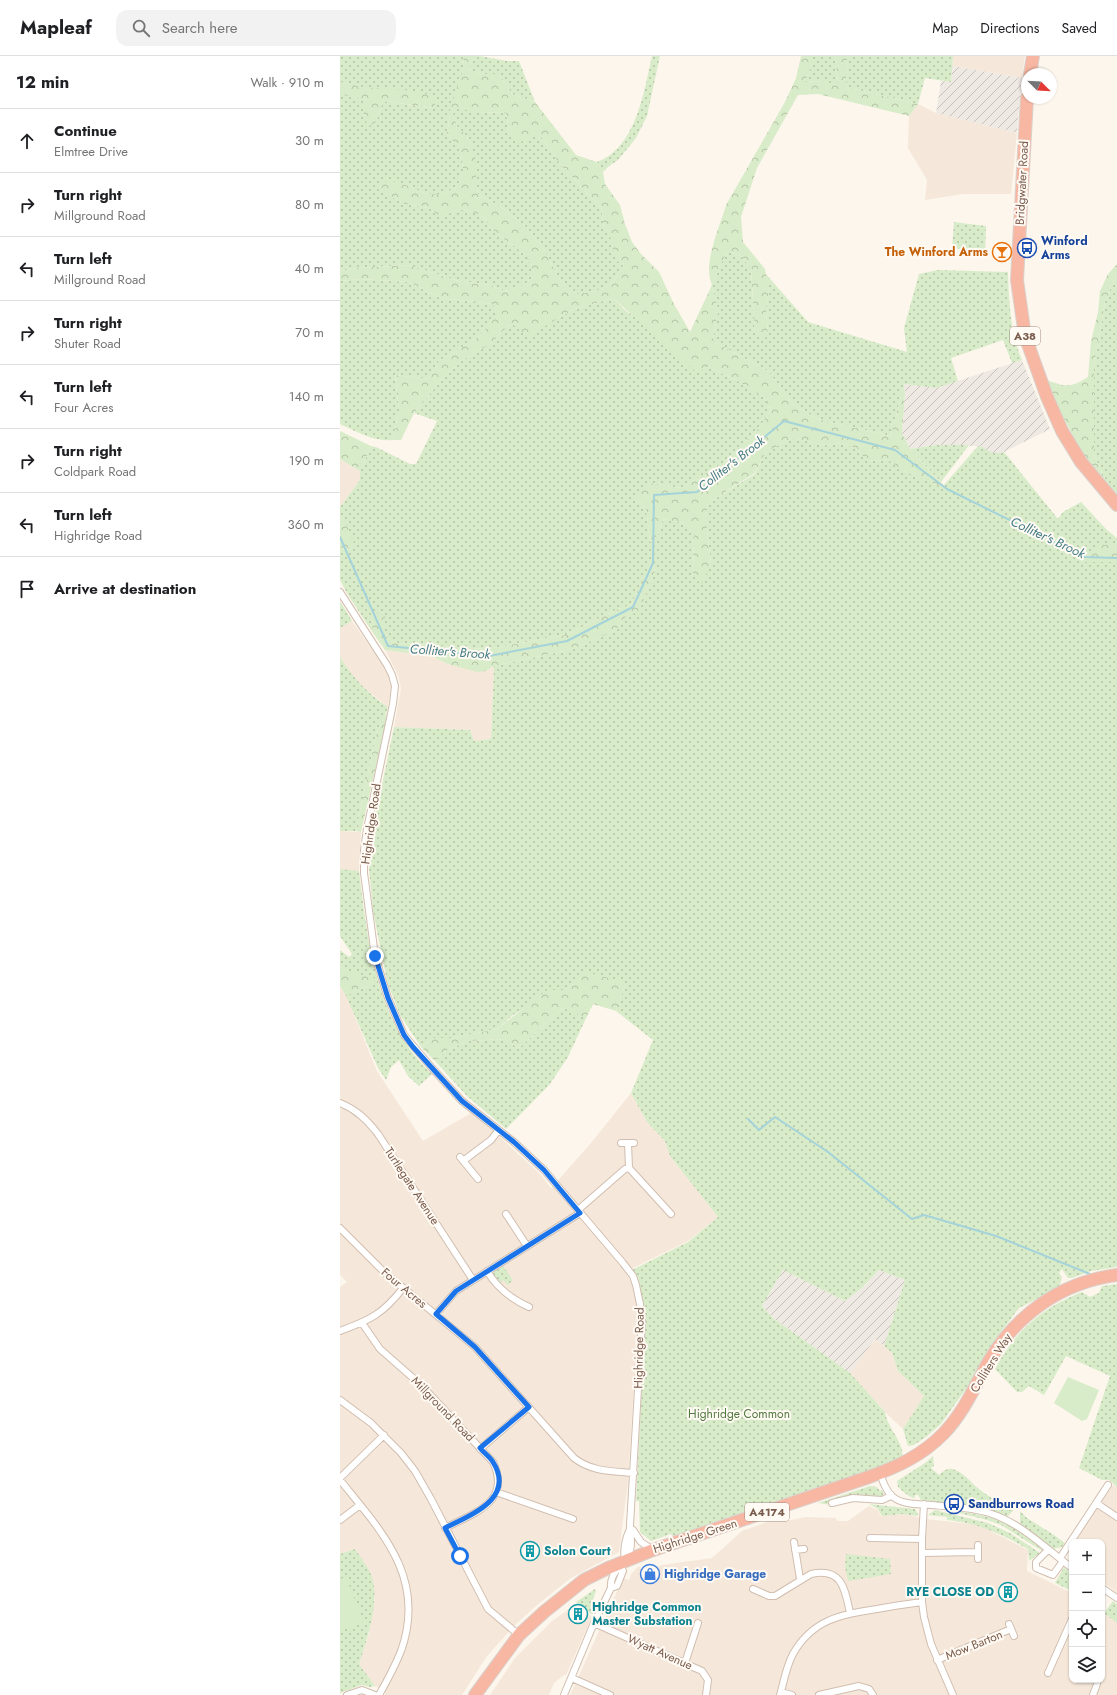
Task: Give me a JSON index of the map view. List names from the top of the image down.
{
  "streets": {
    "highway": [
      "Bridgwater Road",
      "A38",
      "Colliters Way",
      "A4174",
      "Highridge Green"
    ],
    "street": [
      "Highridge Road",
      "Turtlegate Avenue",
      "Four Acres",
      "Millground Road",
      "Mow Barton",
      "Wyatt Avenue"
    ]
  },
  "crossings": [
    ["Highridge Road", "Four Acres"],
    ["Highridge Road", "A4174"],
    ["Highridge Road", "Highridge Green"],
    ["Highridge Road", "Wyatt Avenue"],
    ["Colliters Way", "Highridge Green"],
    ["A4174", "Highridge Green"]
  ],
  "water": ["Colliter's Brook"],
  "parks": ["Highridge Common"],
  "places": {
    "bus stop": ["Winford Arms", "Sandburrows Road"],
    "bar": ["The Winford Arms"],
    "building": ["Solon Court", "RYE CLOSE OD", "Highridge Common Master Substation"],
    "shop": ["Highridge Garage"]
  },
  "north": "bottom right",
  "page": {
    "header": "Mapleaf",
    "search": "Search here",
    "nav": ["Map", "Directions", "Saved"],
    "heading": ["12 min", "Walk · 910 m"],
    "list": [
      ["Continue", "Elmtree Drive", "30 m"],
      ["Turn right", "Millground Road", "80 m"],
      ["Turn left", "Millground Road", "40 m"],
      ["Turn right", "Shuter Road", "70 m"],
      ["Turn left", "Four Acres", "140 m"],
      ["Turn right", "Coldpark Road", "190 m"],
      ["Turn left", "Highridge Road", "360 m"],
      "Arrive at destination"
    ],
    "map_buttons": ["+", "−"]
  }
}
